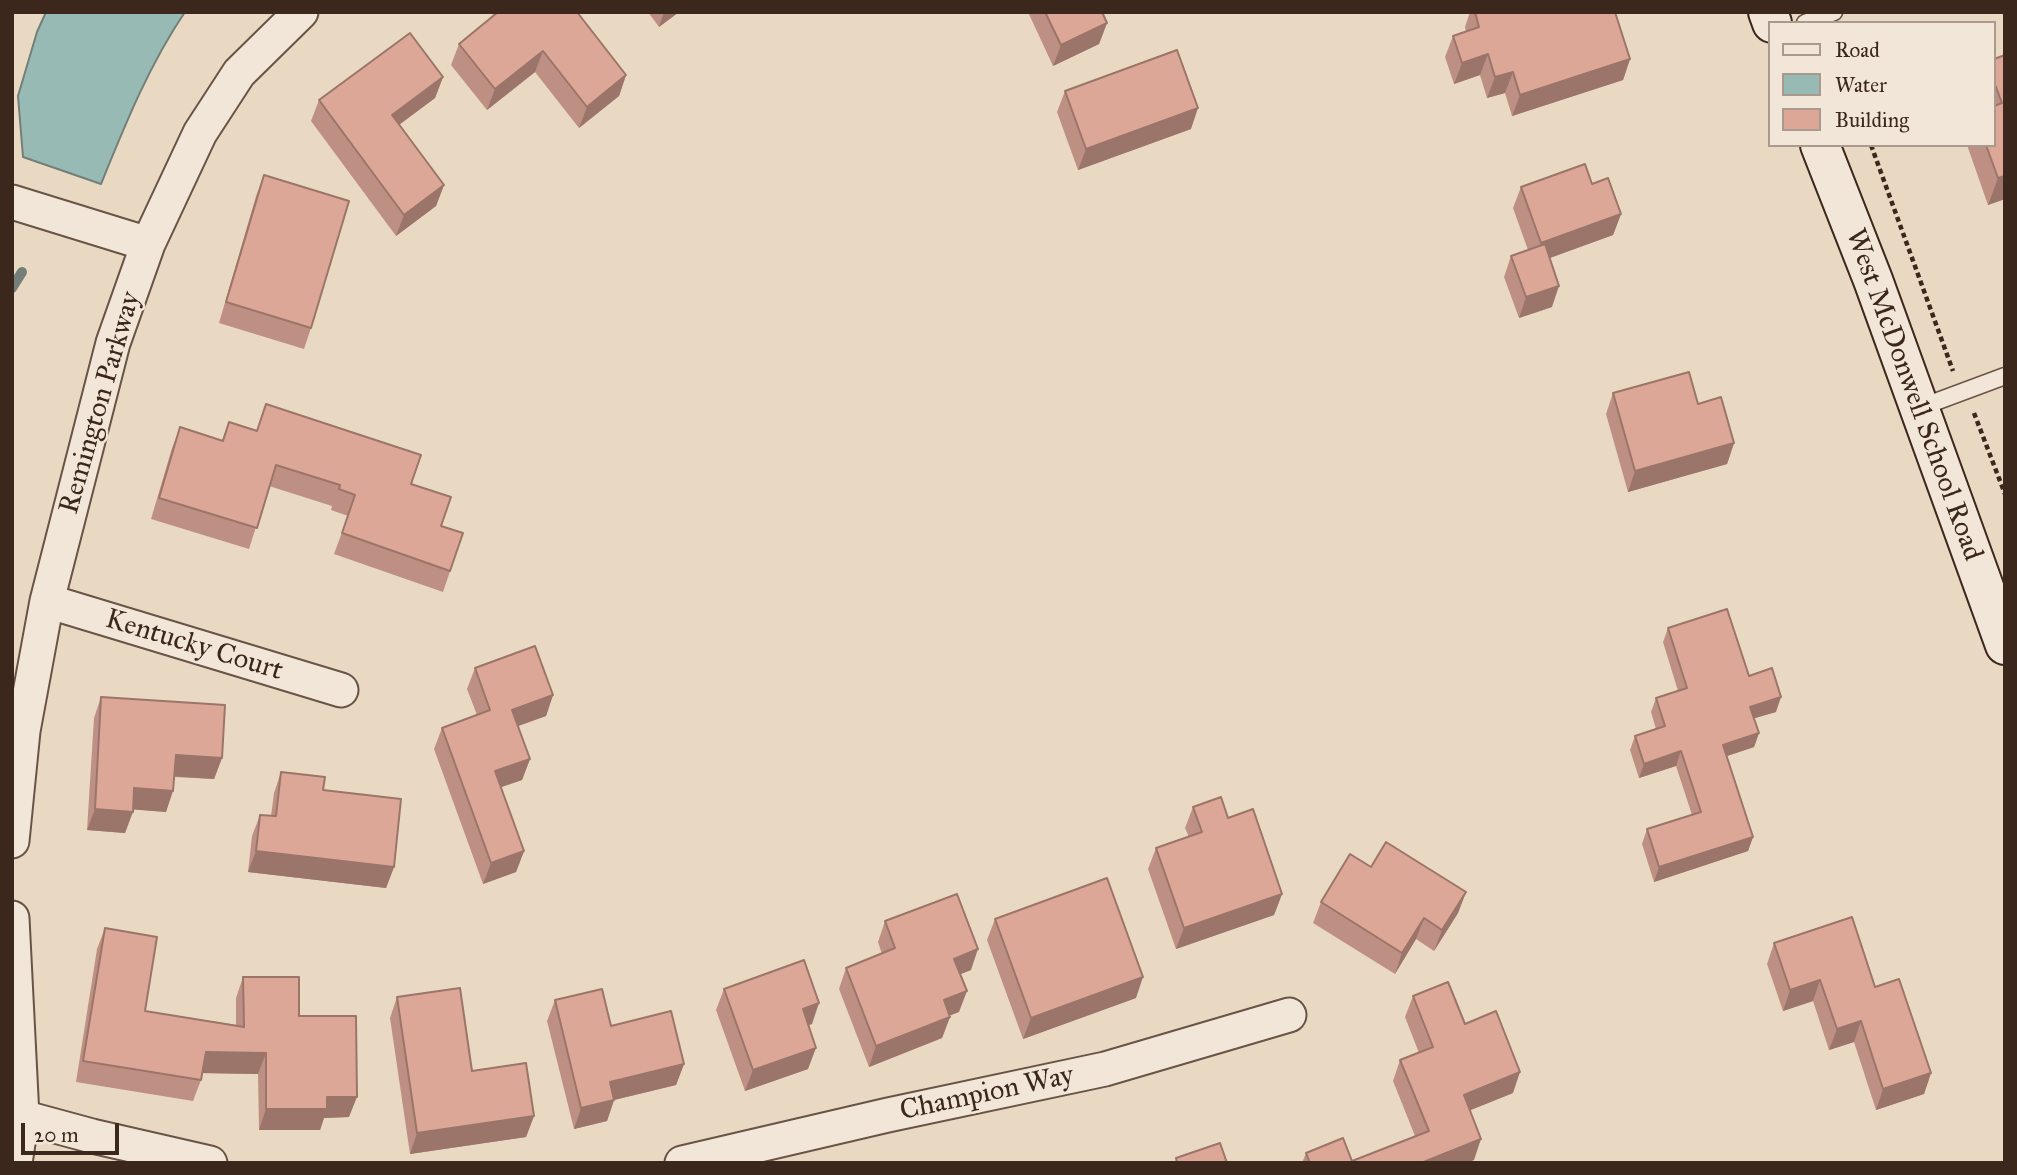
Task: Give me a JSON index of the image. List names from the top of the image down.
{
  "streets": {
    "main road": ["West McDonwell School Road"],
    "street": ["Remington Parkway", "Kentucky Court", "Champion Way"]
  },
  "crossings": [
    ["Remington Parkway", "Kentucky Court"]
  ],
  "legend": ["Road", "Water", "Building"],
  "scale_bar": "20 m"
}
